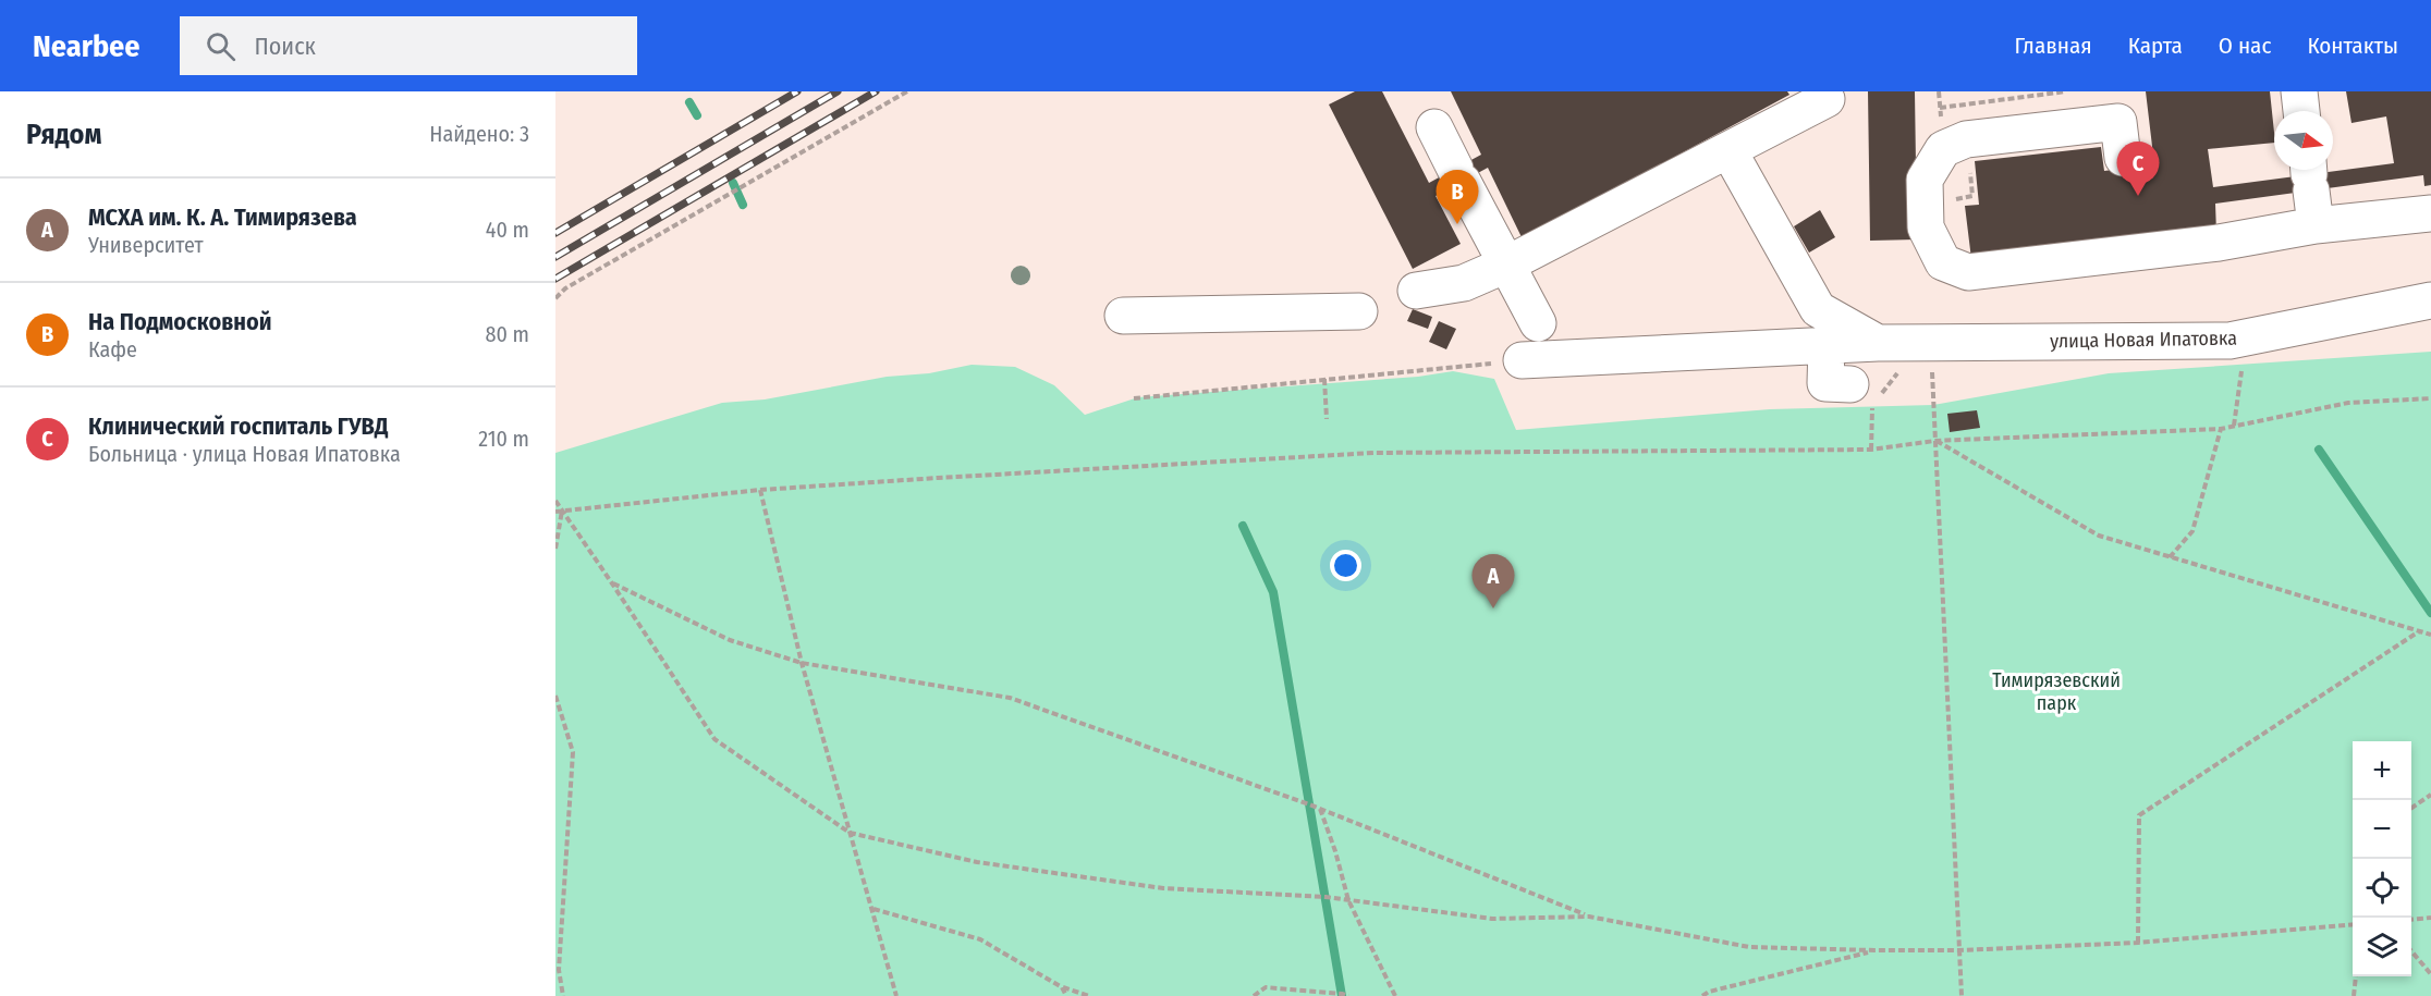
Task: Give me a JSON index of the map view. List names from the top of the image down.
{
  "streets": {
    "street": ["улица Новая Ипатовка"]
  },
  "parks": ["Тимирязевский парк"],
  "north": "right",
  "page": {
    "header": "Nearbee",
    "search": "Поиск",
    "nav": [
      "Главная",
      "Карта",
      "О нас",
      "Контакты"
    ],
    "heading": ["Рядом", "Найдено: 3"],
    "pins": ["C", "B", "A"],
    "list": [
      {
        "mark": "A",
        "name": "МСХА им. К. А. Тимирязева",
        "note": "Университет",
        "value": "40 m"
      },
      {
        "mark": "B",
        "name": "На Подмосковной",
        "note": "Кафе",
        "value": "80 m"
      },
      {
        "mark": "C",
        "name": "Клинический госпиталь ГУВД",
        "note": "Больница · улица Новая Ипатовка",
        "value": "210 m"
      }
    ],
    "map_buttons": ["+", "−"]
  }
}
